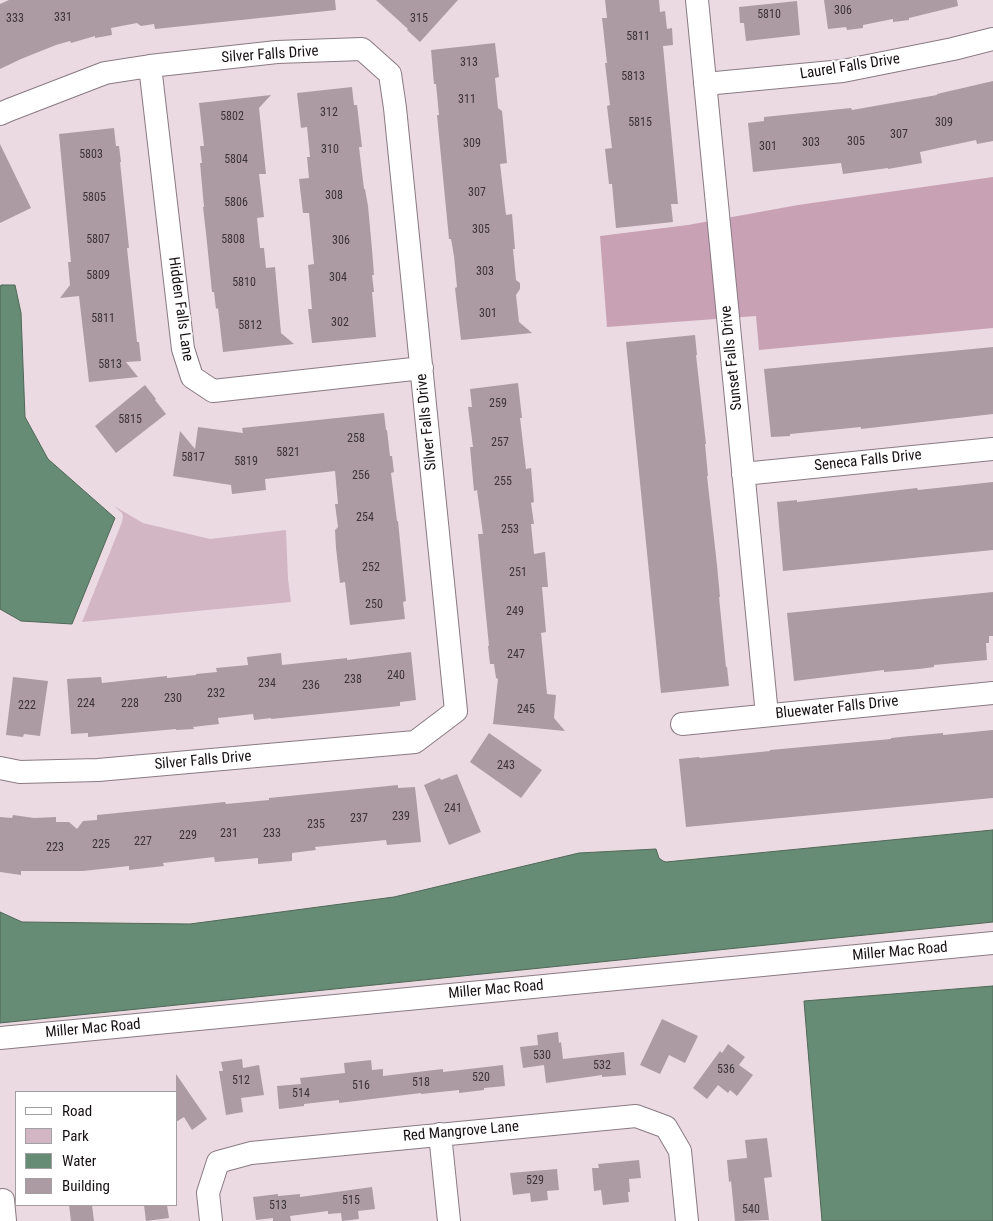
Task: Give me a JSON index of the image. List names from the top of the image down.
{
  "streets": {
    "street": [
      "Silver Falls Drive",
      "Laurel Falls Drive",
      "Hidden Falls Lane",
      "Sunset Falls Drive",
      "Seneca Falls Drive",
      "Bluewater Falls Drive",
      "Miller Mac Road",
      "Red Mangrove Lane"
    ]
  },
  "crossings": [
    ["Silver Falls Drive", "Hidden Falls Lane"],
    ["Laurel Falls Drive", "Sunset Falls Drive"],
    ["Sunset Falls Drive", "Seneca Falls Drive"],
    ["Sunset Falls Drive", "Bluewater Falls Drive"]
  ],
  "house_numbers": [
    "306",
    "5810",
    "331",
    "333",
    "315",
    "5811",
    "313",
    "5813",
    "311",
    "312",
    "5802",
    "5815",
    "309",
    "307",
    "305",
    "303",
    "309",
    "301",
    "310",
    "5803",
    "5804",
    "307",
    "308",
    "5805",
    "5806",
    "305",
    "5807",
    "5808",
    "306",
    "303",
    "5809",
    "304",
    "5810",
    "301",
    "5811",
    "302",
    "5812",
    "5813",
    "259",
    "5815",
    "258",
    "257",
    "5821",
    "5817",
    "5819",
    "256",
    "255",
    "254",
    "253",
    "252",
    "251",
    "250",
    "249",
    "247",
    "240",
    "238",
    "234",
    "236",
    "232",
    "230",
    "224",
    "228",
    "222",
    "245",
    "243",
    "241",
    "239",
    "237",
    "235",
    "231",
    "233",
    "229",
    "227",
    "225",
    "223",
    "530",
    "532",
    "536",
    "520",
    "512",
    "518",
    "516",
    "514",
    "529",
    "515",
    "513",
    "540"
  ],
  "legend": [
    "Road",
    "Park",
    "Water",
    "Building"
  ]
}
